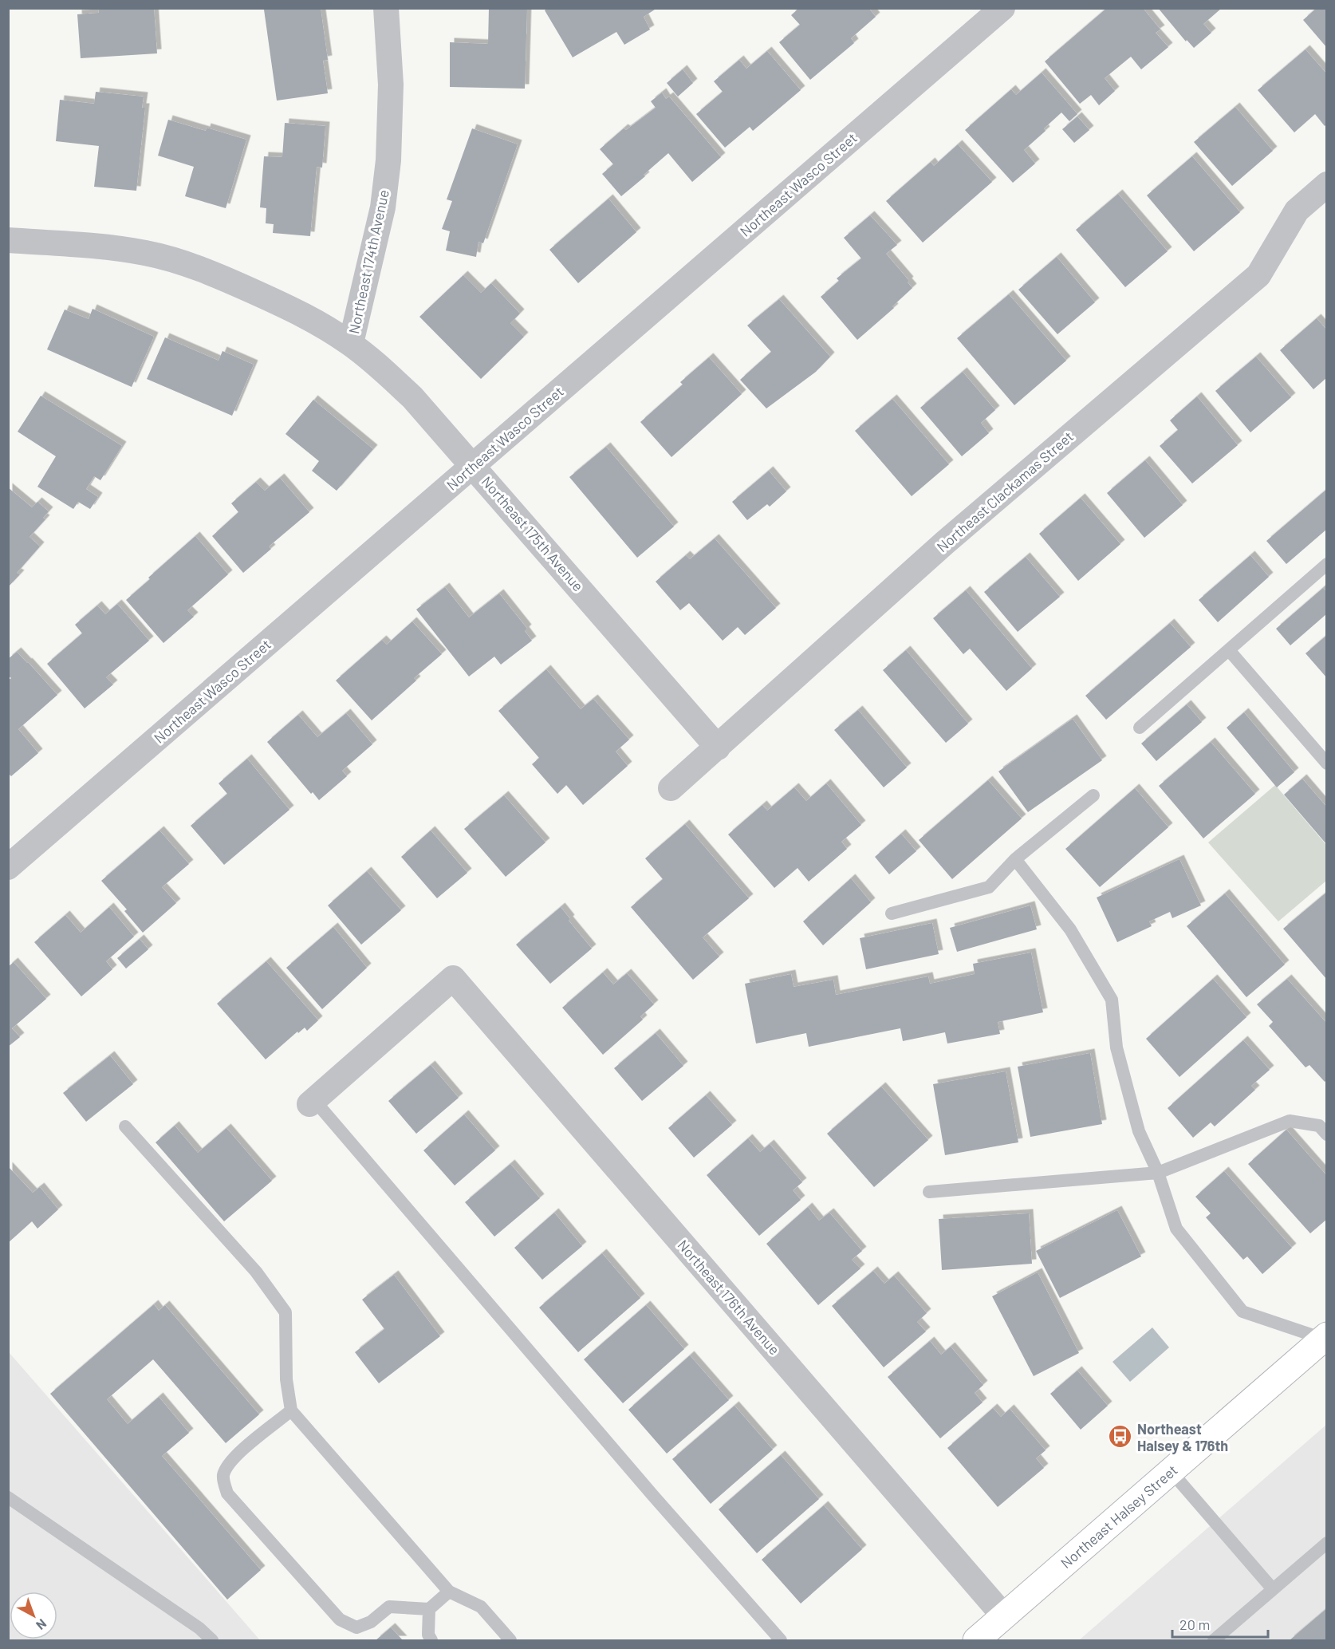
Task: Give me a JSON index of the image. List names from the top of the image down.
{
  "streets": {
    "main road": ["Northeast Halsey Street"],
    "street": [
      "Northeast Wasco Street",
      "Northeast 174th Avenue",
      "Northeast Clackamas Street",
      "Northeast 175th Avenue",
      "Northeast 176th Avenue"
    ]
  },
  "crossings": [
    ["Northeast Wasco Street", "Northeast 175th Avenue"],
    ["Northeast 174th Avenue", "Northeast 175th Avenue"],
    ["Northeast Clackamas Street", "Northeast 175th Avenue"],
    ["Northeast 176th Avenue", "Northeast Halsey Street"]
  ],
  "places": {
    "bus stop": ["Northeast Halsey & 176th"]
  },
  "scale_bar": "20 m",
  "north": "bottom right"
}
